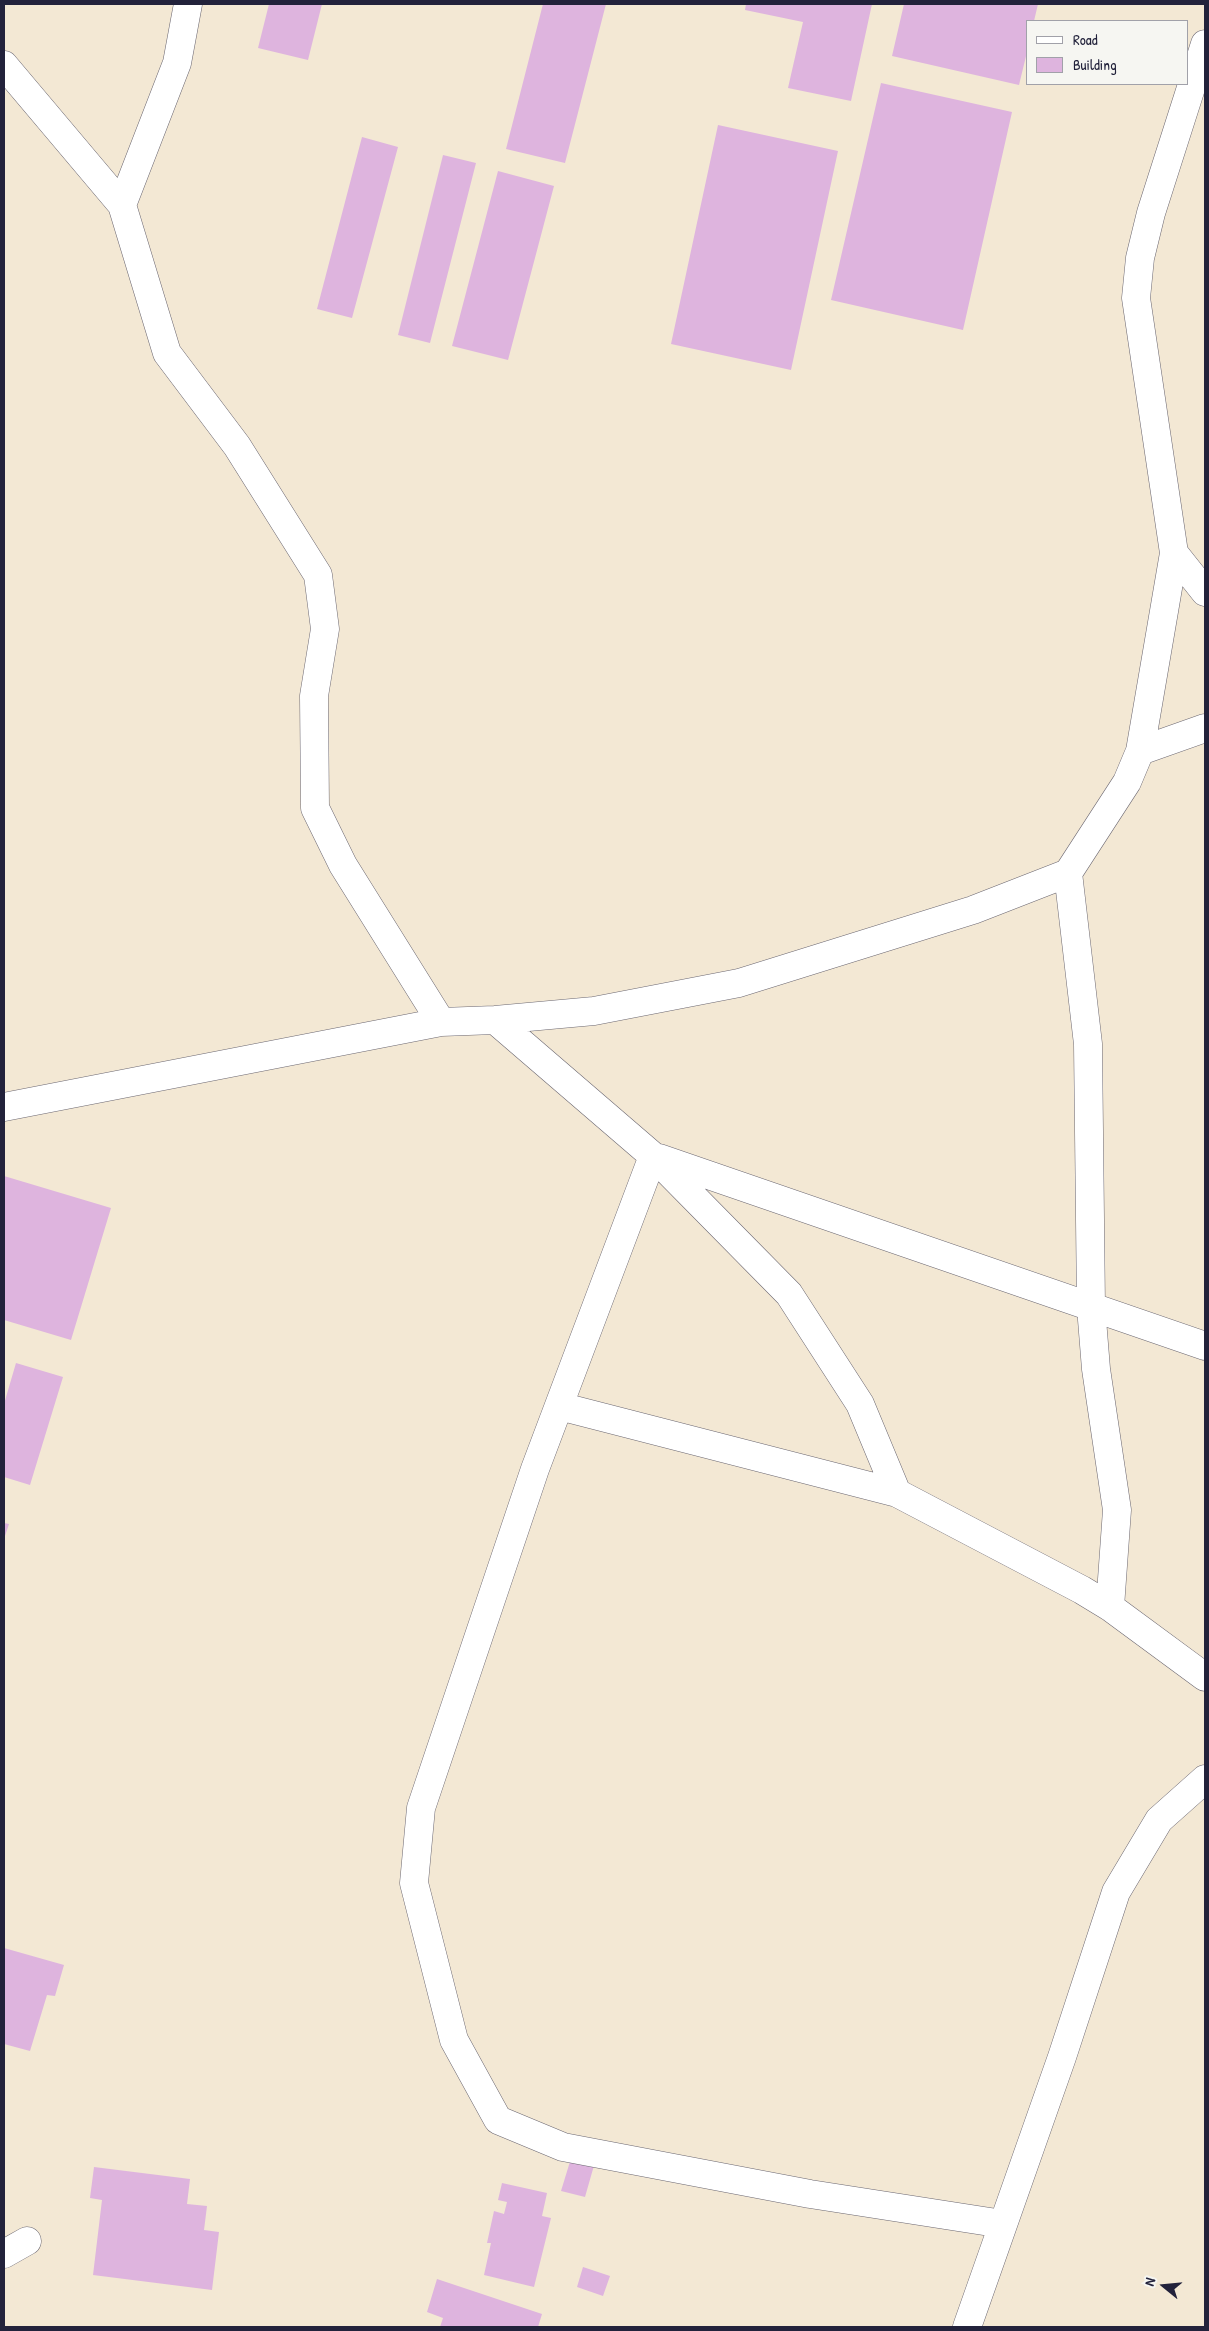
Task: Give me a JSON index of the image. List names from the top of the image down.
{
  "legend": ["Road", "Building"],
  "north": "left"
}
